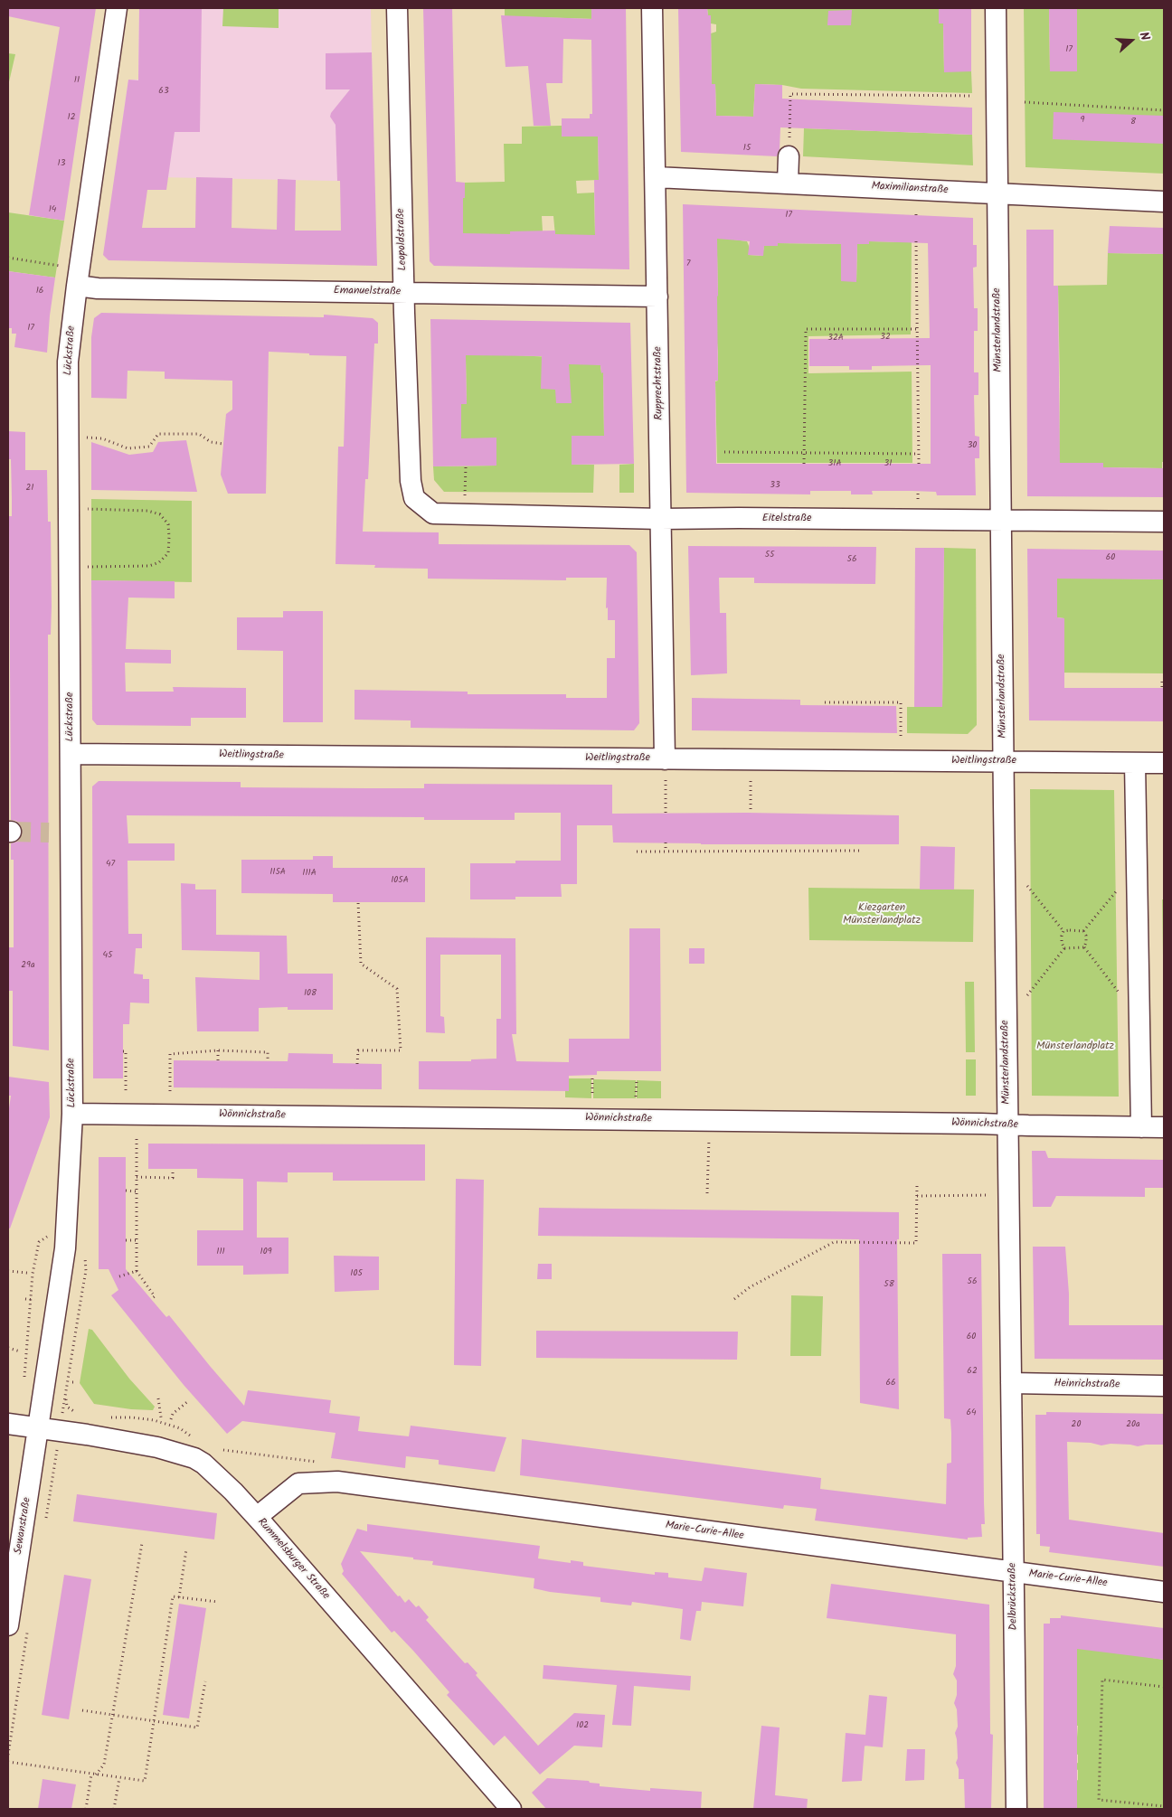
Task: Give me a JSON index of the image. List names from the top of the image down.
{
  "streets": {
    "street": [
      "Maximilianstraße",
      "Leopoldstraße",
      "Emanuelstraße",
      "Münsterlandstraße",
      "Lückstraße",
      "Rupprechtstraße",
      "Eitelstraße",
      "Weitlingstraße",
      "Wönnichstraße",
      "Heinrichstraße",
      "Sewanstraße",
      "Marie-Curie-Allee",
      "Rummelsburger Straße",
      "Delbrückstraße"
    ]
  },
  "crossings": [
    ["Maximilianstraße", "Münsterlandstraße"],
    ["Maximilianstraße", "Rupprechtstraße"],
    ["Leopoldstraße", "Emanuelstraße"],
    ["Leopoldstraße", "Eitelstraße"],
    ["Emanuelstraße", "Lückstraße"],
    ["Emanuelstraße", "Rupprechtstraße"],
    ["Münsterlandstraße", "Eitelstraße"],
    ["Münsterlandstraße", "Weitlingstraße"],
    ["Münsterlandstraße", "Wönnichstraße"],
    ["Münsterlandstraße", "Heinrichstraße"],
    ["Münsterlandstraße", "Delbrückstraße"],
    ["Lückstraße", "Weitlingstraße"],
    ["Lückstraße", "Wönnichstraße"],
    ["Lückstraße", "Sewanstraße"],
    ["Lückstraße", "Rummelsburger Straße"],
    ["Rupprechtstraße", "Eitelstraße"],
    ["Rupprechtstraße", "Weitlingstraße"],
    ["Heinrichstraße", "Delbrückstraße"],
    ["Sewanstraße", "Rummelsburger Straße"],
    ["Marie-Curie-Allee", "Rummelsburger Straße"],
    ["Marie-Curie-Allee", "Delbrückstraße"]
  ],
  "parks": ["Kiezgarten Münsterlandplatz", "Münsterlandplatz"],
  "house_numbers": [
    "17",
    "11",
    "63",
    "12",
    "9",
    "8",
    "15",
    "13",
    "14",
    "17",
    "7",
    "16",
    "17",
    "32",
    "32A",
    "30",
    "31A",
    "31",
    "33",
    "21",
    "55",
    "60",
    "56",
    "47",
    "115A",
    "111A",
    "105A",
    "45",
    "29a",
    "108",
    "111",
    "109",
    "105",
    "56",
    "58",
    "60",
    "62",
    "66",
    "64",
    "20",
    "20a",
    "102"
  ],
  "north": "right"
}
